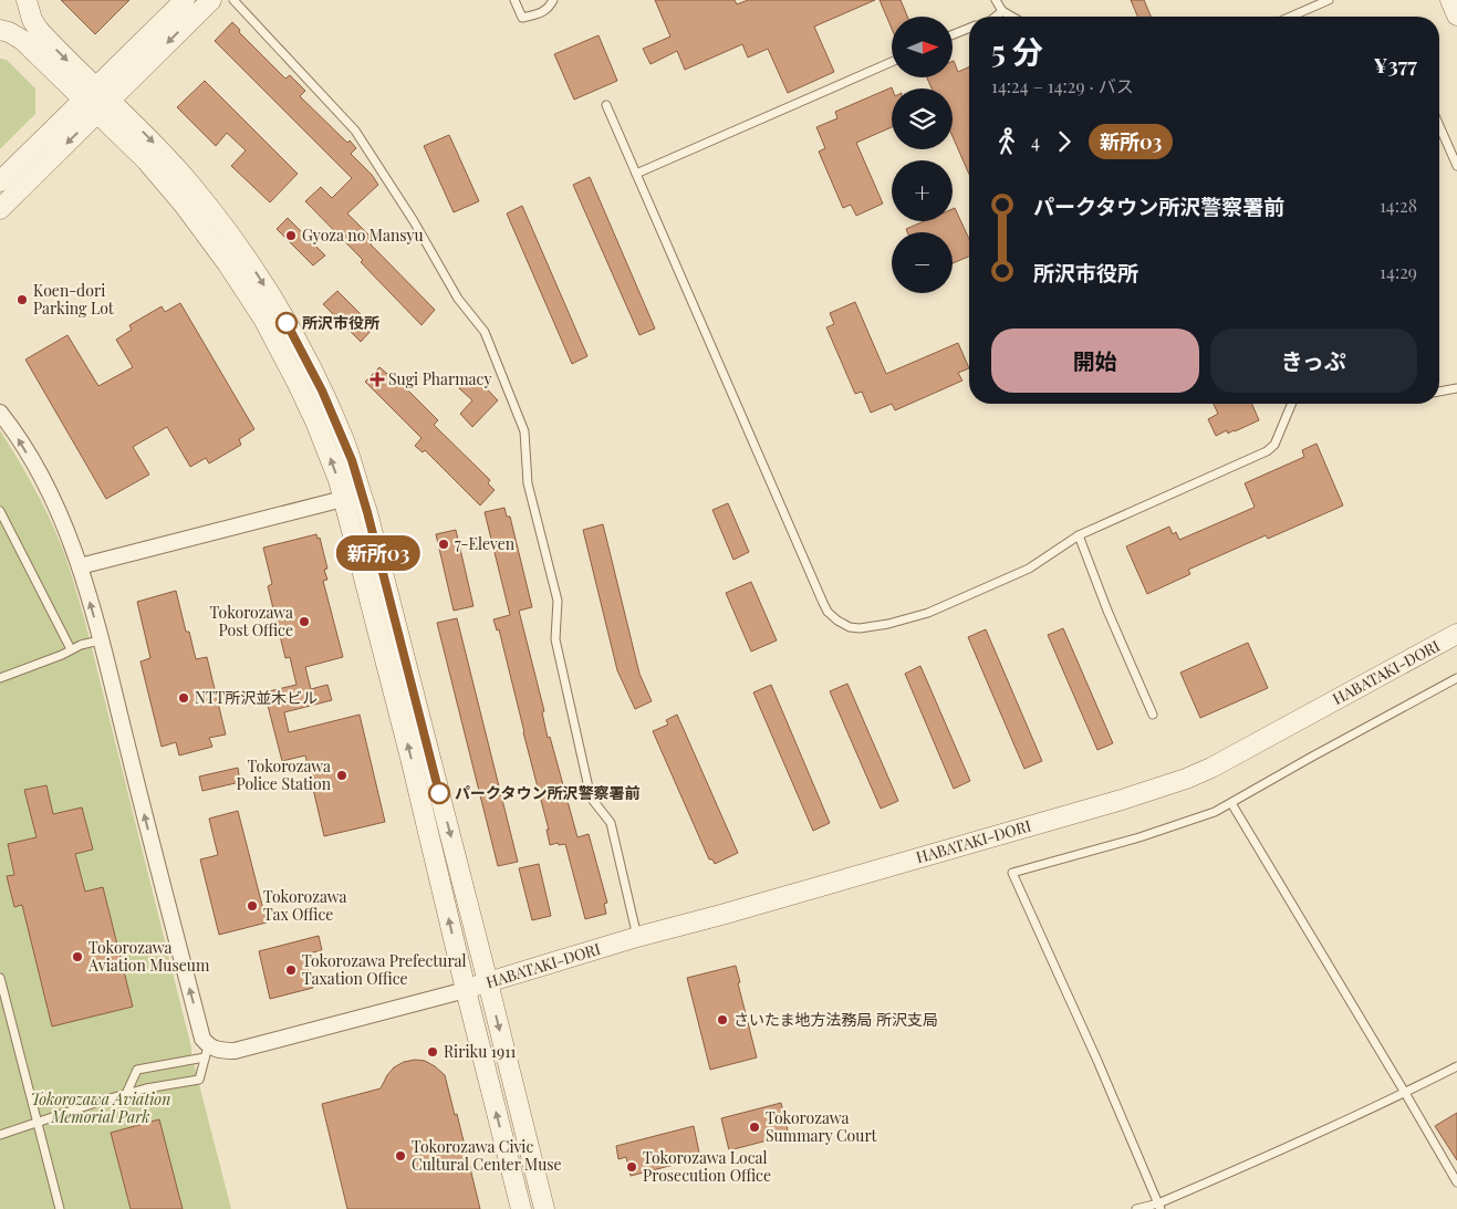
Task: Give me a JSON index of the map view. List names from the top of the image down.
{
  "streets": {
    "street": ["HABATAKI-DORI"]
  },
  "parks": ["Tokorozawa Aviation Memorial Park"],
  "places": {
    "other": [
      "Gyoza no Mansyu",
      "Koen-dori Parking Lot",
      "所沢市役所",
      "7-Eleven",
      "Tokorozawa Post Office",
      "NTT所沢並木ビル",
      "Tokorozawa Police Station",
      "パークタウン所沢警察署前",
      "Tokorozawa Tax Office",
      "Tokorozawa Aviation Museum",
      "Tokorozawa Prefectural Taxation Office",
      "さいたま地方法務局 所沢支局",
      "Ririku 1911",
      "Tokorozawa Summary Court",
      "Tokorozawa Civic Cultural Center Muse",
      "Tokorozawa Local Prosecution Office"
    ],
    "health": ["Sugi Pharmacy"]
  },
  "lines": ["bus line 新所03"],
  "north": "right",
  "page": {
    "on_map": "新所03",
    "map_buttons": ["+", "−"],
    "heading": ["5 分", "14:24 – 14:29 · バス", "¥377"],
    "legs": ["4", "新所03"],
    "list": [
      {
        "name": "パークタウン所沢警察署前",
        "value": "14:28"
      },
      {
        "name": "所沢市役所",
        "value": "14:29"
      }
    ],
    "buttons": ["開始", "きっぷ"]
  }
}
